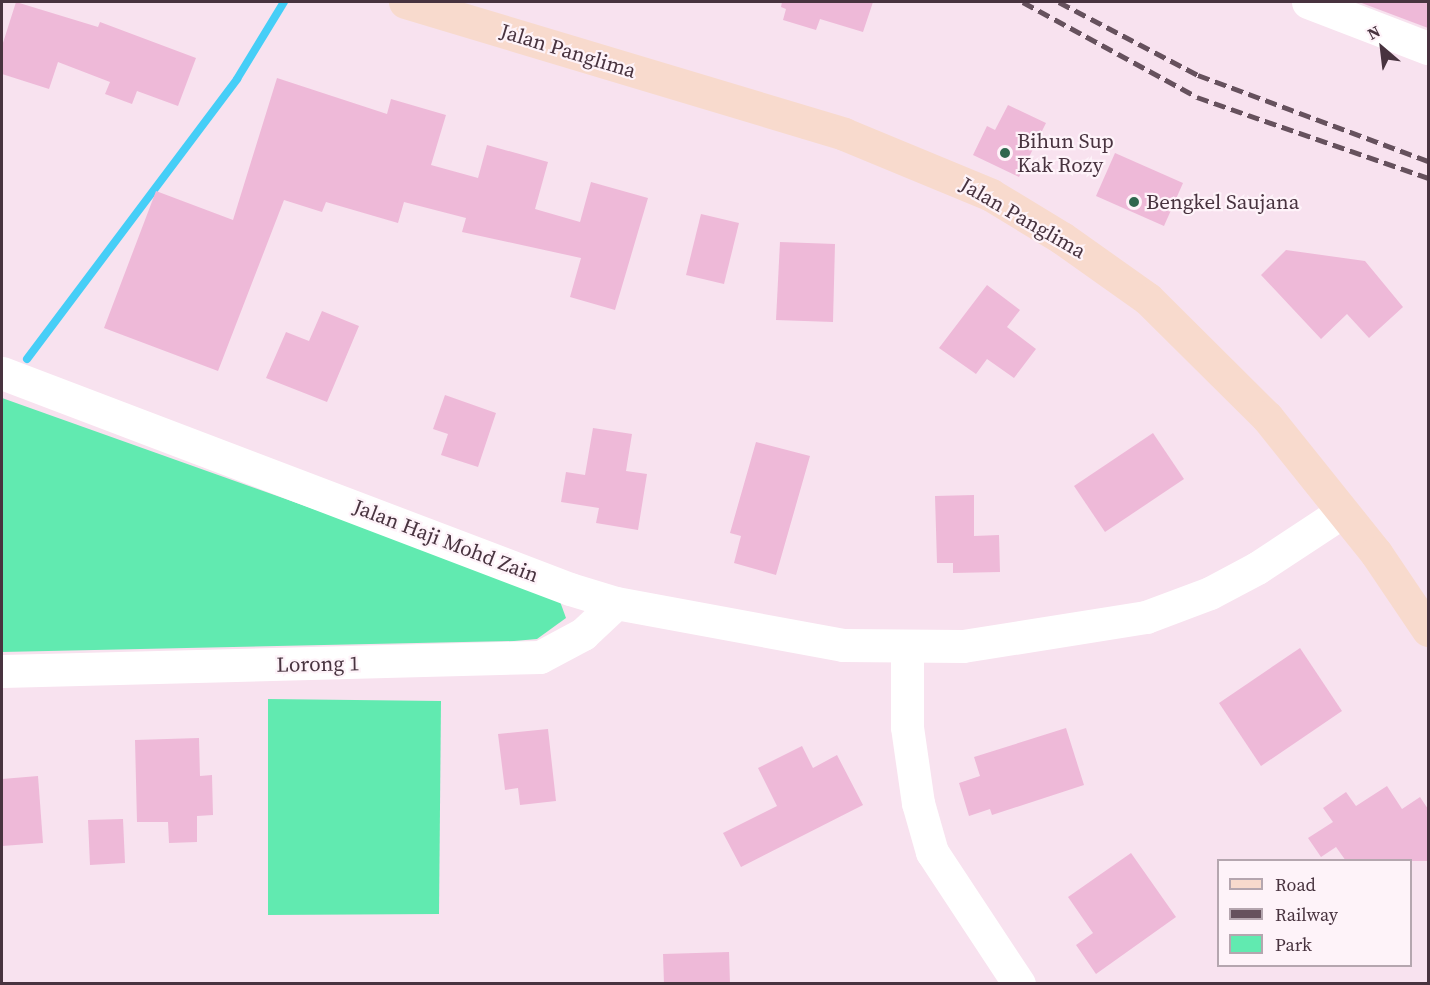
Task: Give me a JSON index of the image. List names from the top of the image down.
{
  "streets": {
    "main road": ["Jalan Panglima"],
    "street": ["Jalan Haji Mohd Zain", "Lorong 1"]
  },
  "crossings": [
    ["Jalan Panglima", "Jalan Haji Mohd Zain"],
    ["Jalan Haji Mohd Zain", "Lorong 1"]
  ],
  "places": ["Bihun Sup Kak Rozy", "Bengkel Saujana"],
  "legend": ["Road", "Railway", "Park"],
  "north": "top left"
}
